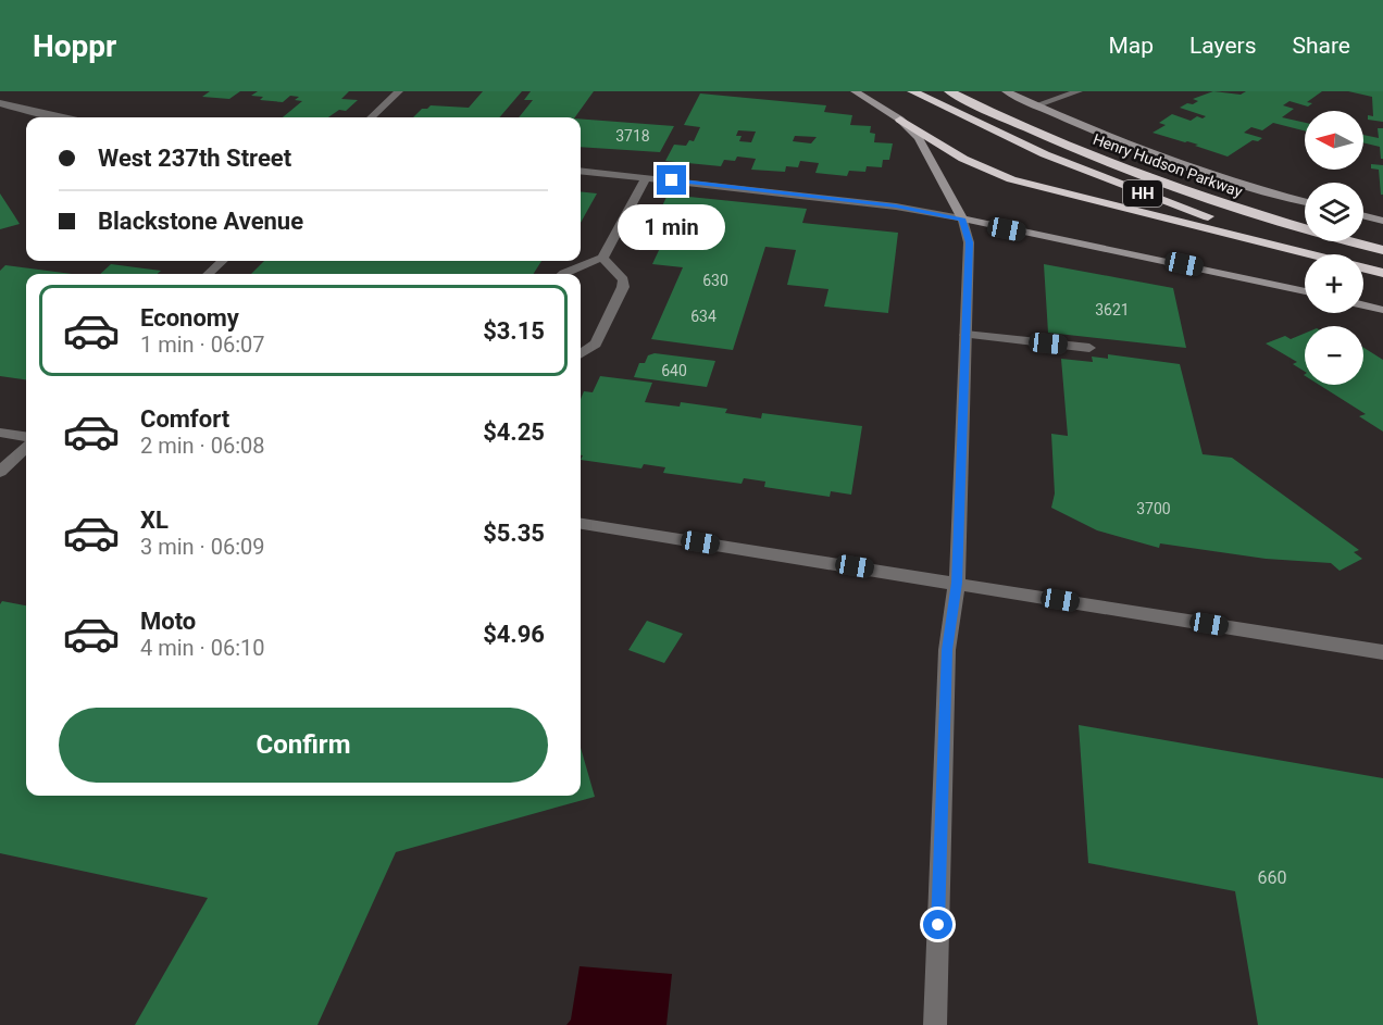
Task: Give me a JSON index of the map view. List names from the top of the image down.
{
  "streets": {
    "highway": ["Henry Hudson Parkway", "HH"]
  },
  "house_numbers": [
    "3718",
    "630",
    "3621",
    "634",
    "640",
    "3700",
    "660"
  ],
  "north": "left",
  "page": {
    "header": "Hoppr",
    "nav": ["Map", "Layers", "Share"],
    "map_buttons": ["+", "−"],
    "banner": ["West 237th Street", "Blackstone Avenue"],
    "bubble": "1 min",
    "list": [
      {
        "name": "Economy",
        "note": "1 min · 06:07",
        "value": "$3.15"
      },
      {
        "name": "Comfort",
        "note": "2 min · 06:08",
        "value": "$4.25"
      },
      {
        "name": "XL",
        "note": "3 min · 06:09",
        "value": "$5.35"
      },
      {
        "name": "Moto",
        "note": "4 min · 06:10",
        "value": "$4.96"
      }
    ],
    "buttons": "Confirm"
  }
}
